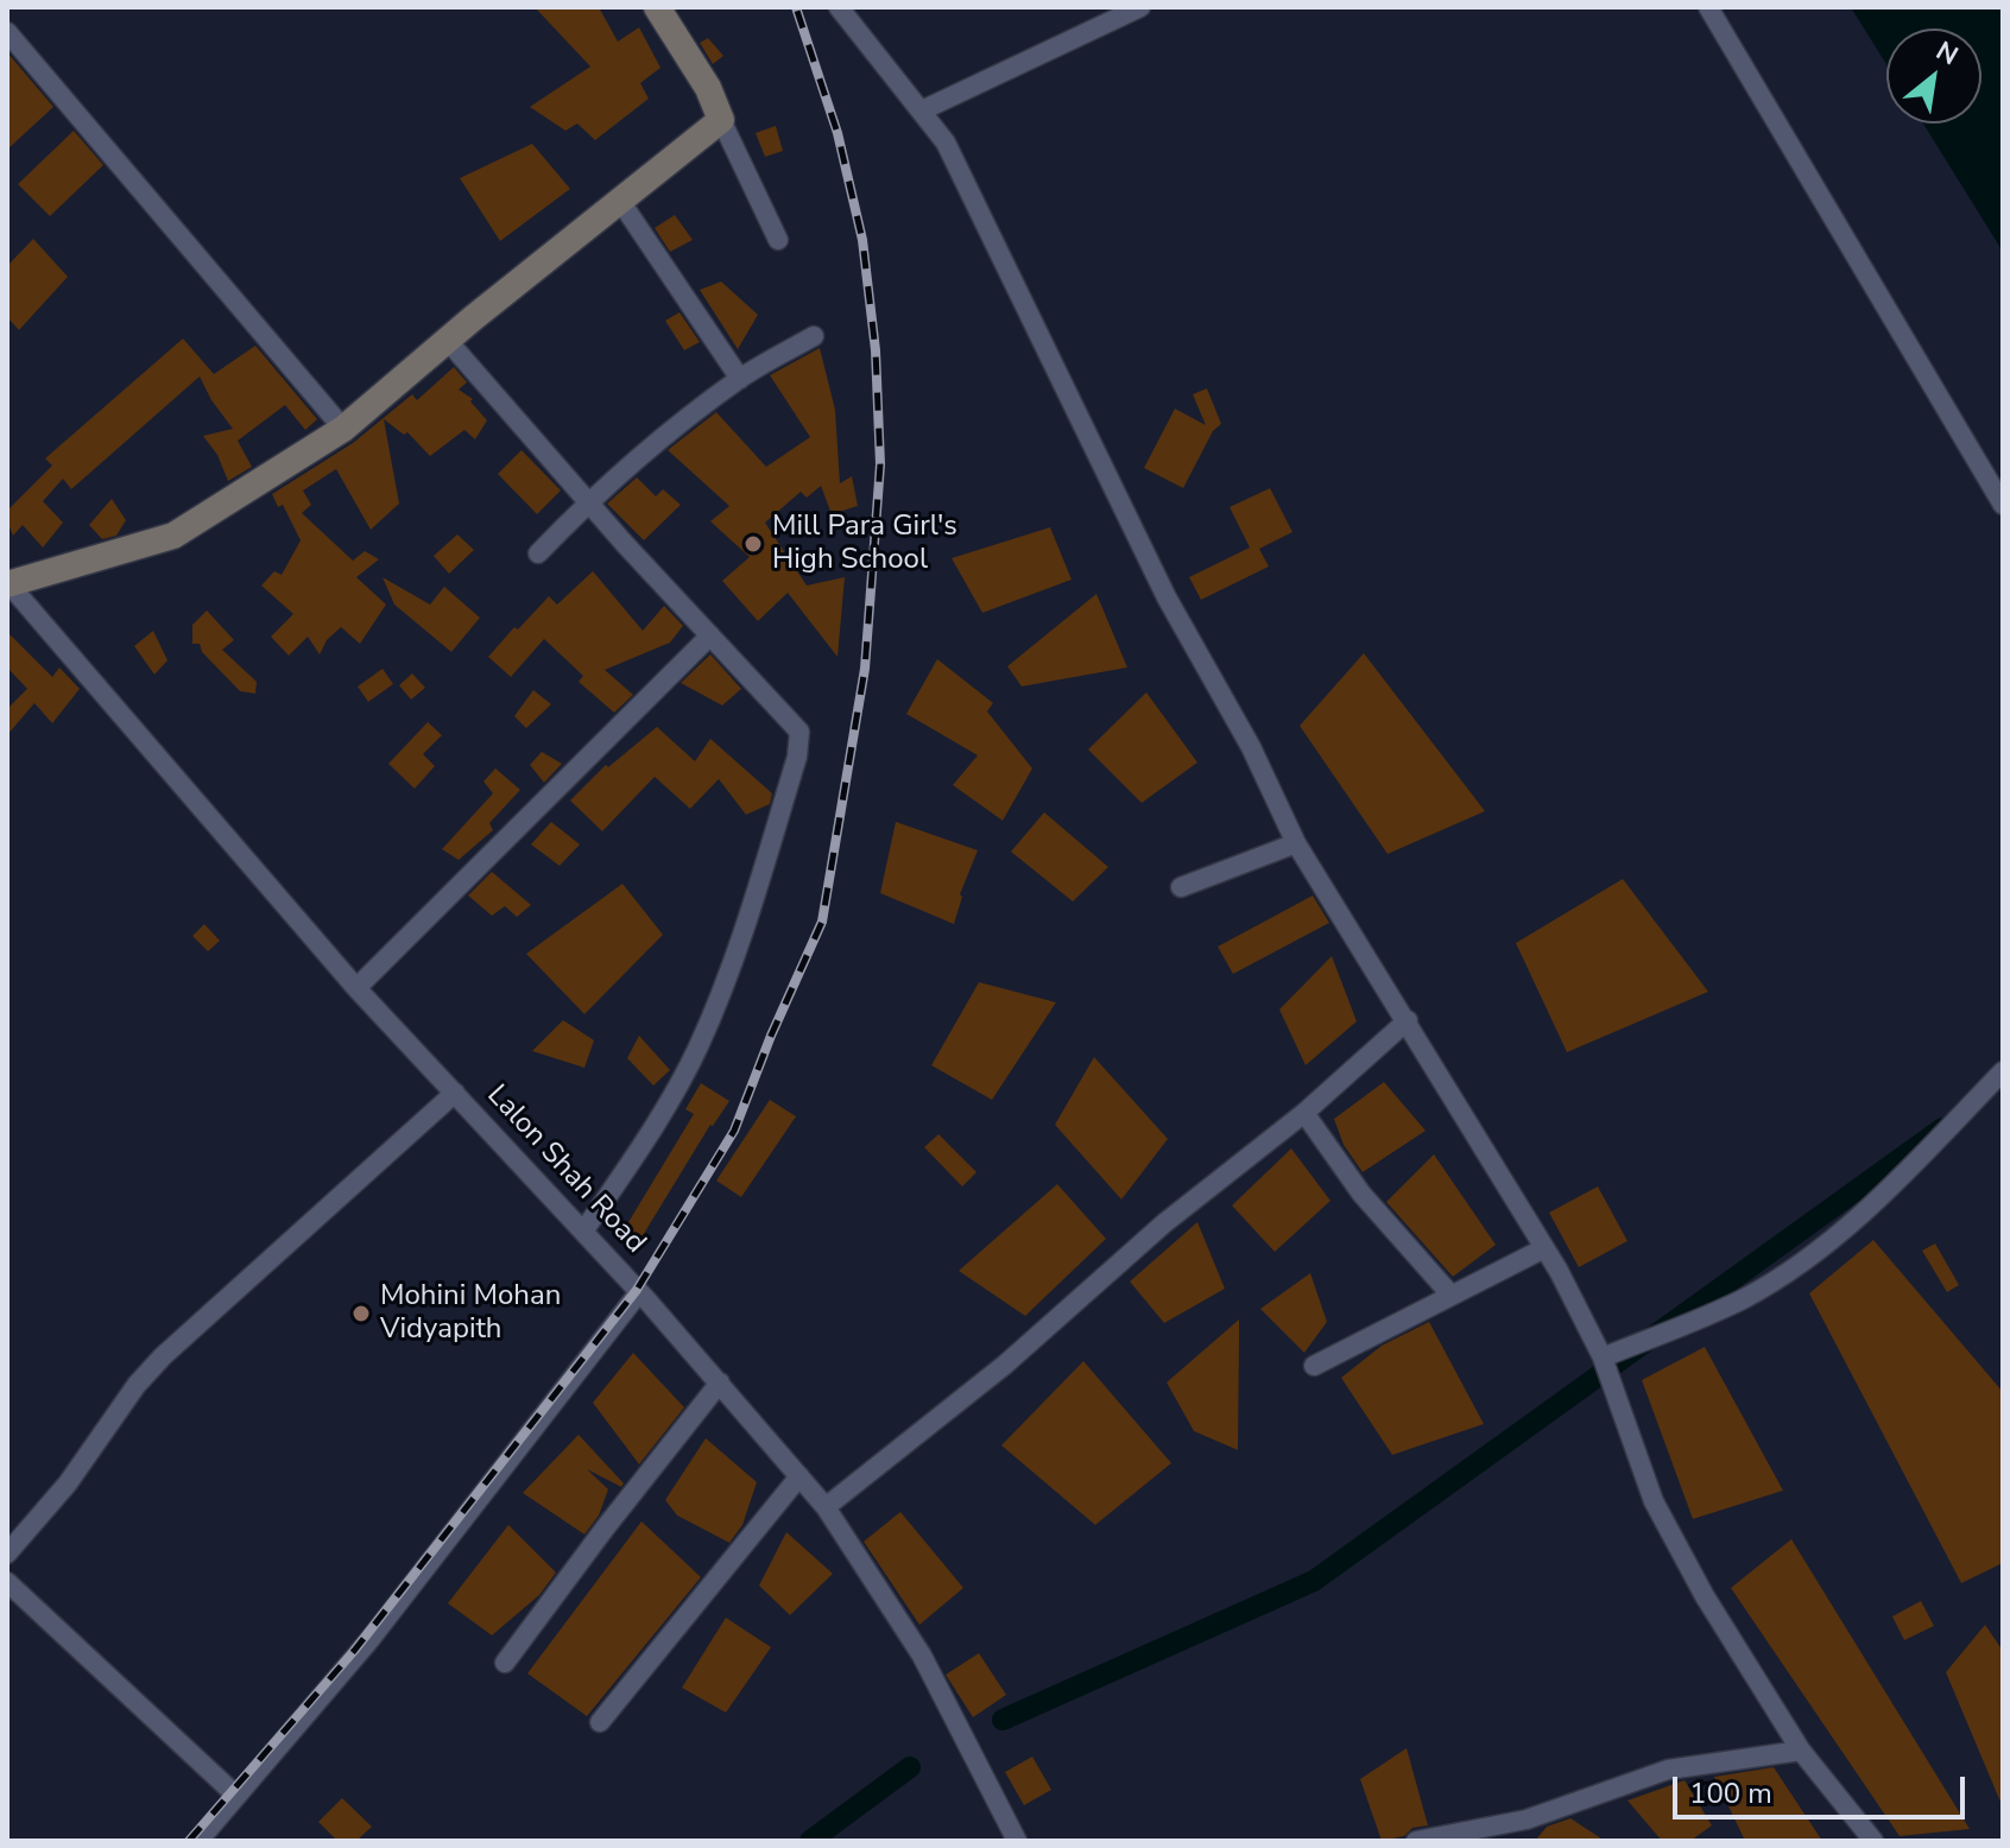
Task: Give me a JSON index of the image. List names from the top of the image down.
{
  "streets": {
    "street": ["Lalon Shah Road"]
  },
  "places": ["Mill Para Girl's High School", "Mohini Mohan Vidyapith"],
  "scale_bar": "100 m",
  "north": "top right"
}
